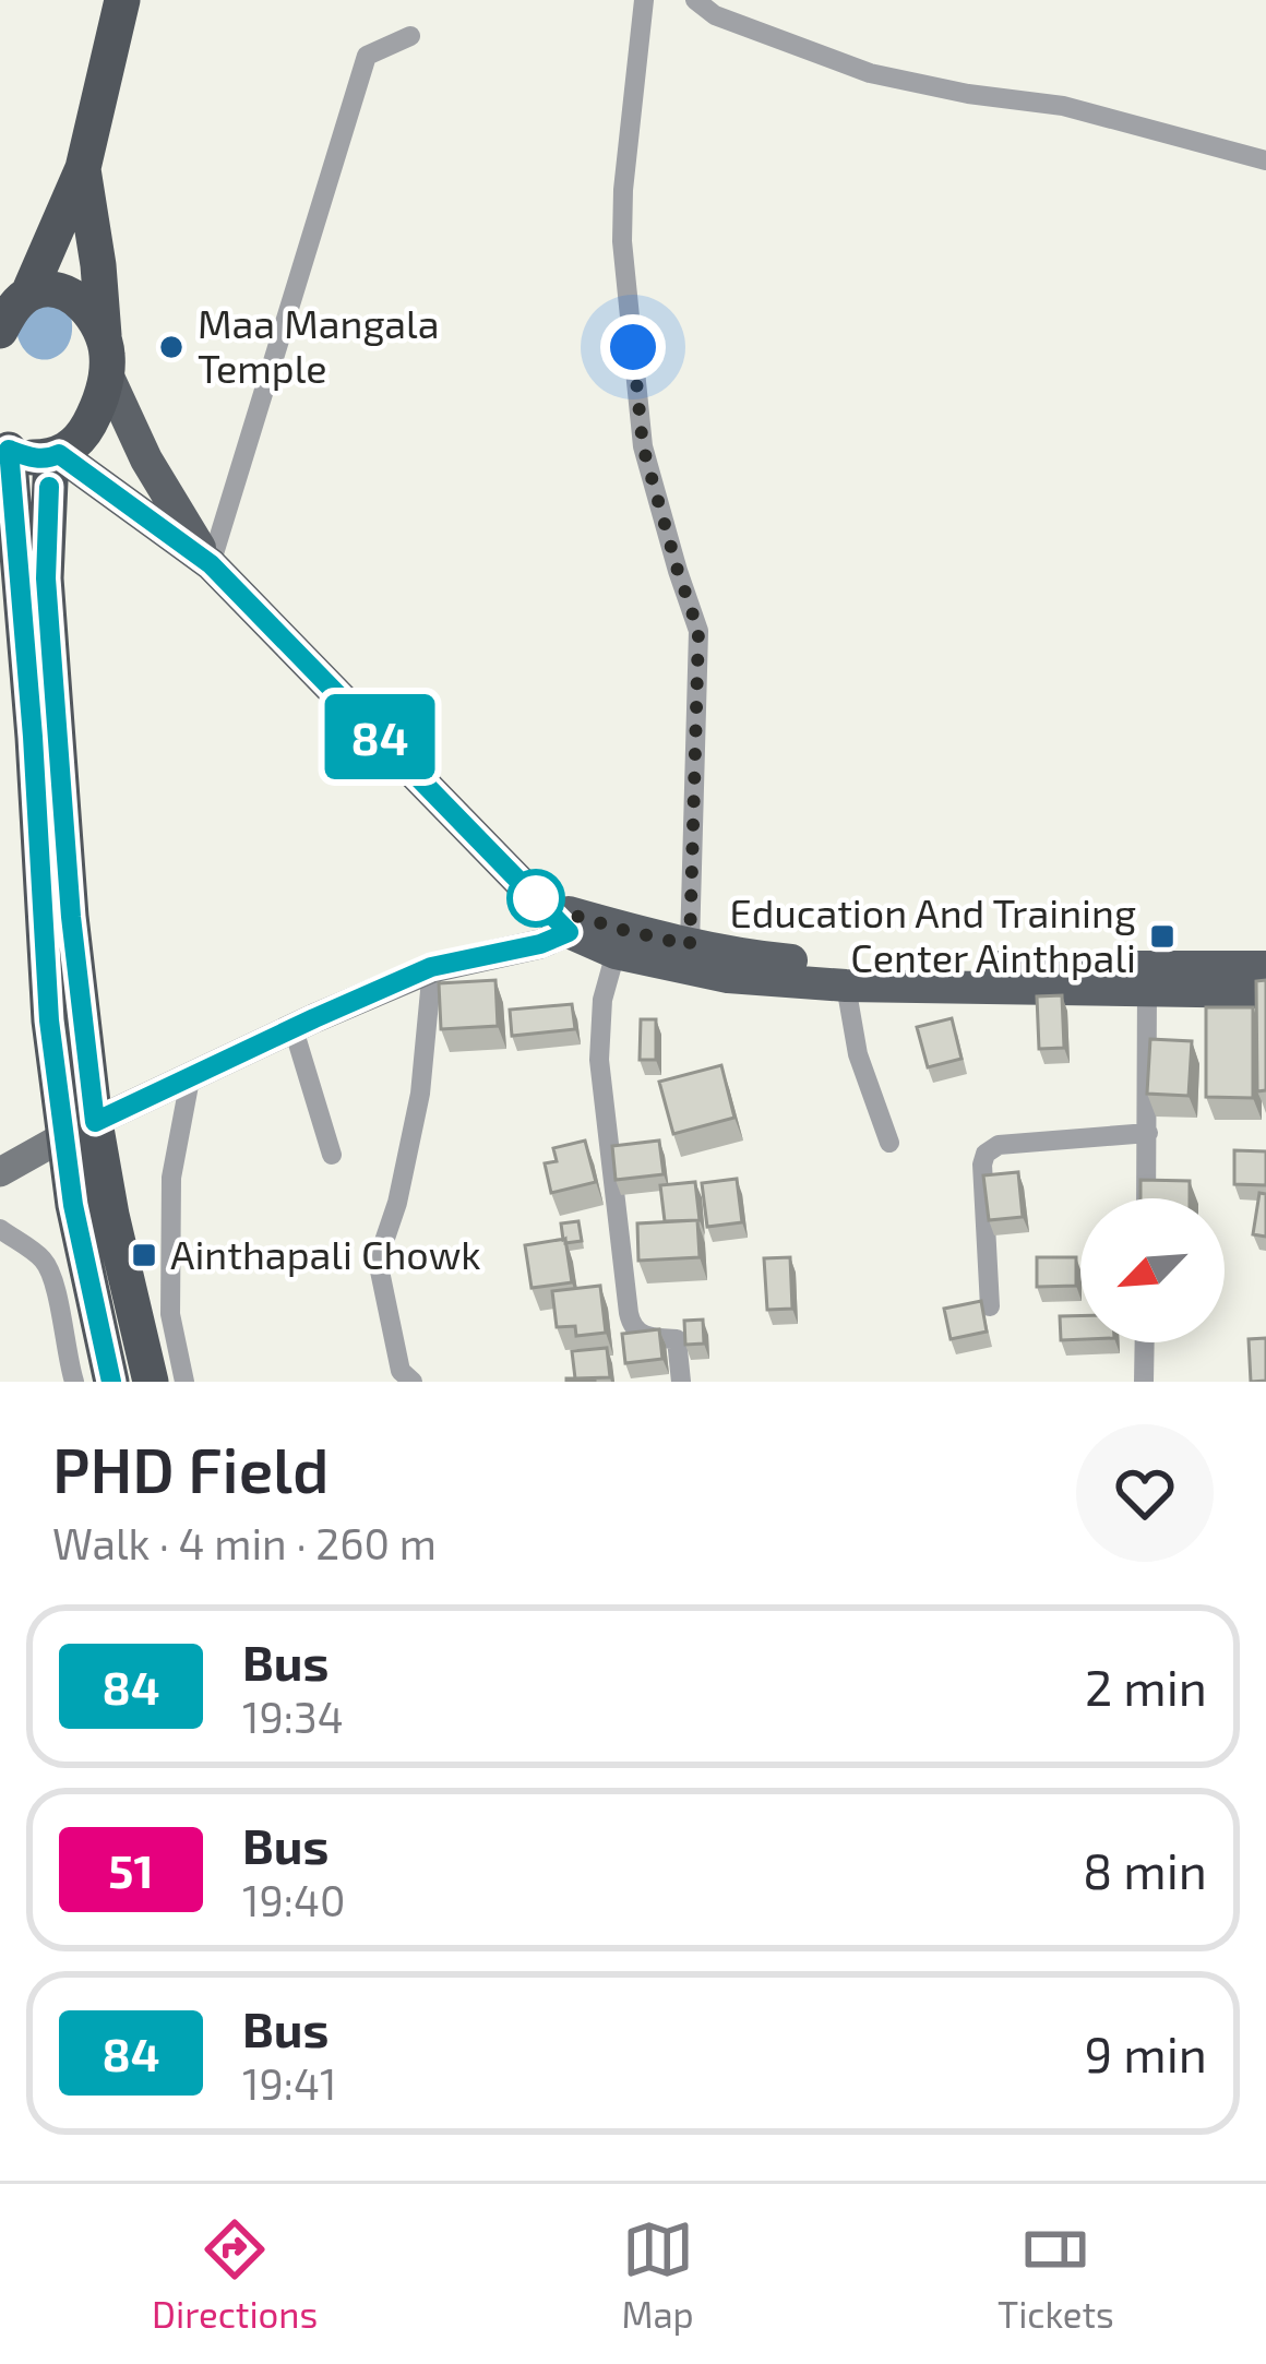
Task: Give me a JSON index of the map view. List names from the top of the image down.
{
  "places": {
    "other": ["Maa Mangala Temple"],
    "transit": ["Education And Training Center Ainthpali", "Ainthapali Chowk"]
  },
  "lines": ["bus line 84"],
  "north": "bottom left",
  "page": {
    "on_map": "84",
    "heading": ["PHD Field", "Walk · 4 min · 260 m"],
    "list": [
      {
        "mark": "84",
        "name": "Bus",
        "note": "19:34",
        "value": "2 min"
      },
      {
        "mark": "51",
        "name": "Bus",
        "note": "19:40",
        "value": "8 min"
      },
      {
        "mark": "84",
        "name": "Bus",
        "note": "19:41",
        "value": "9 min"
      }
    ],
    "tabs": ["Directions", "Map", "Tickets"]
  }
}
